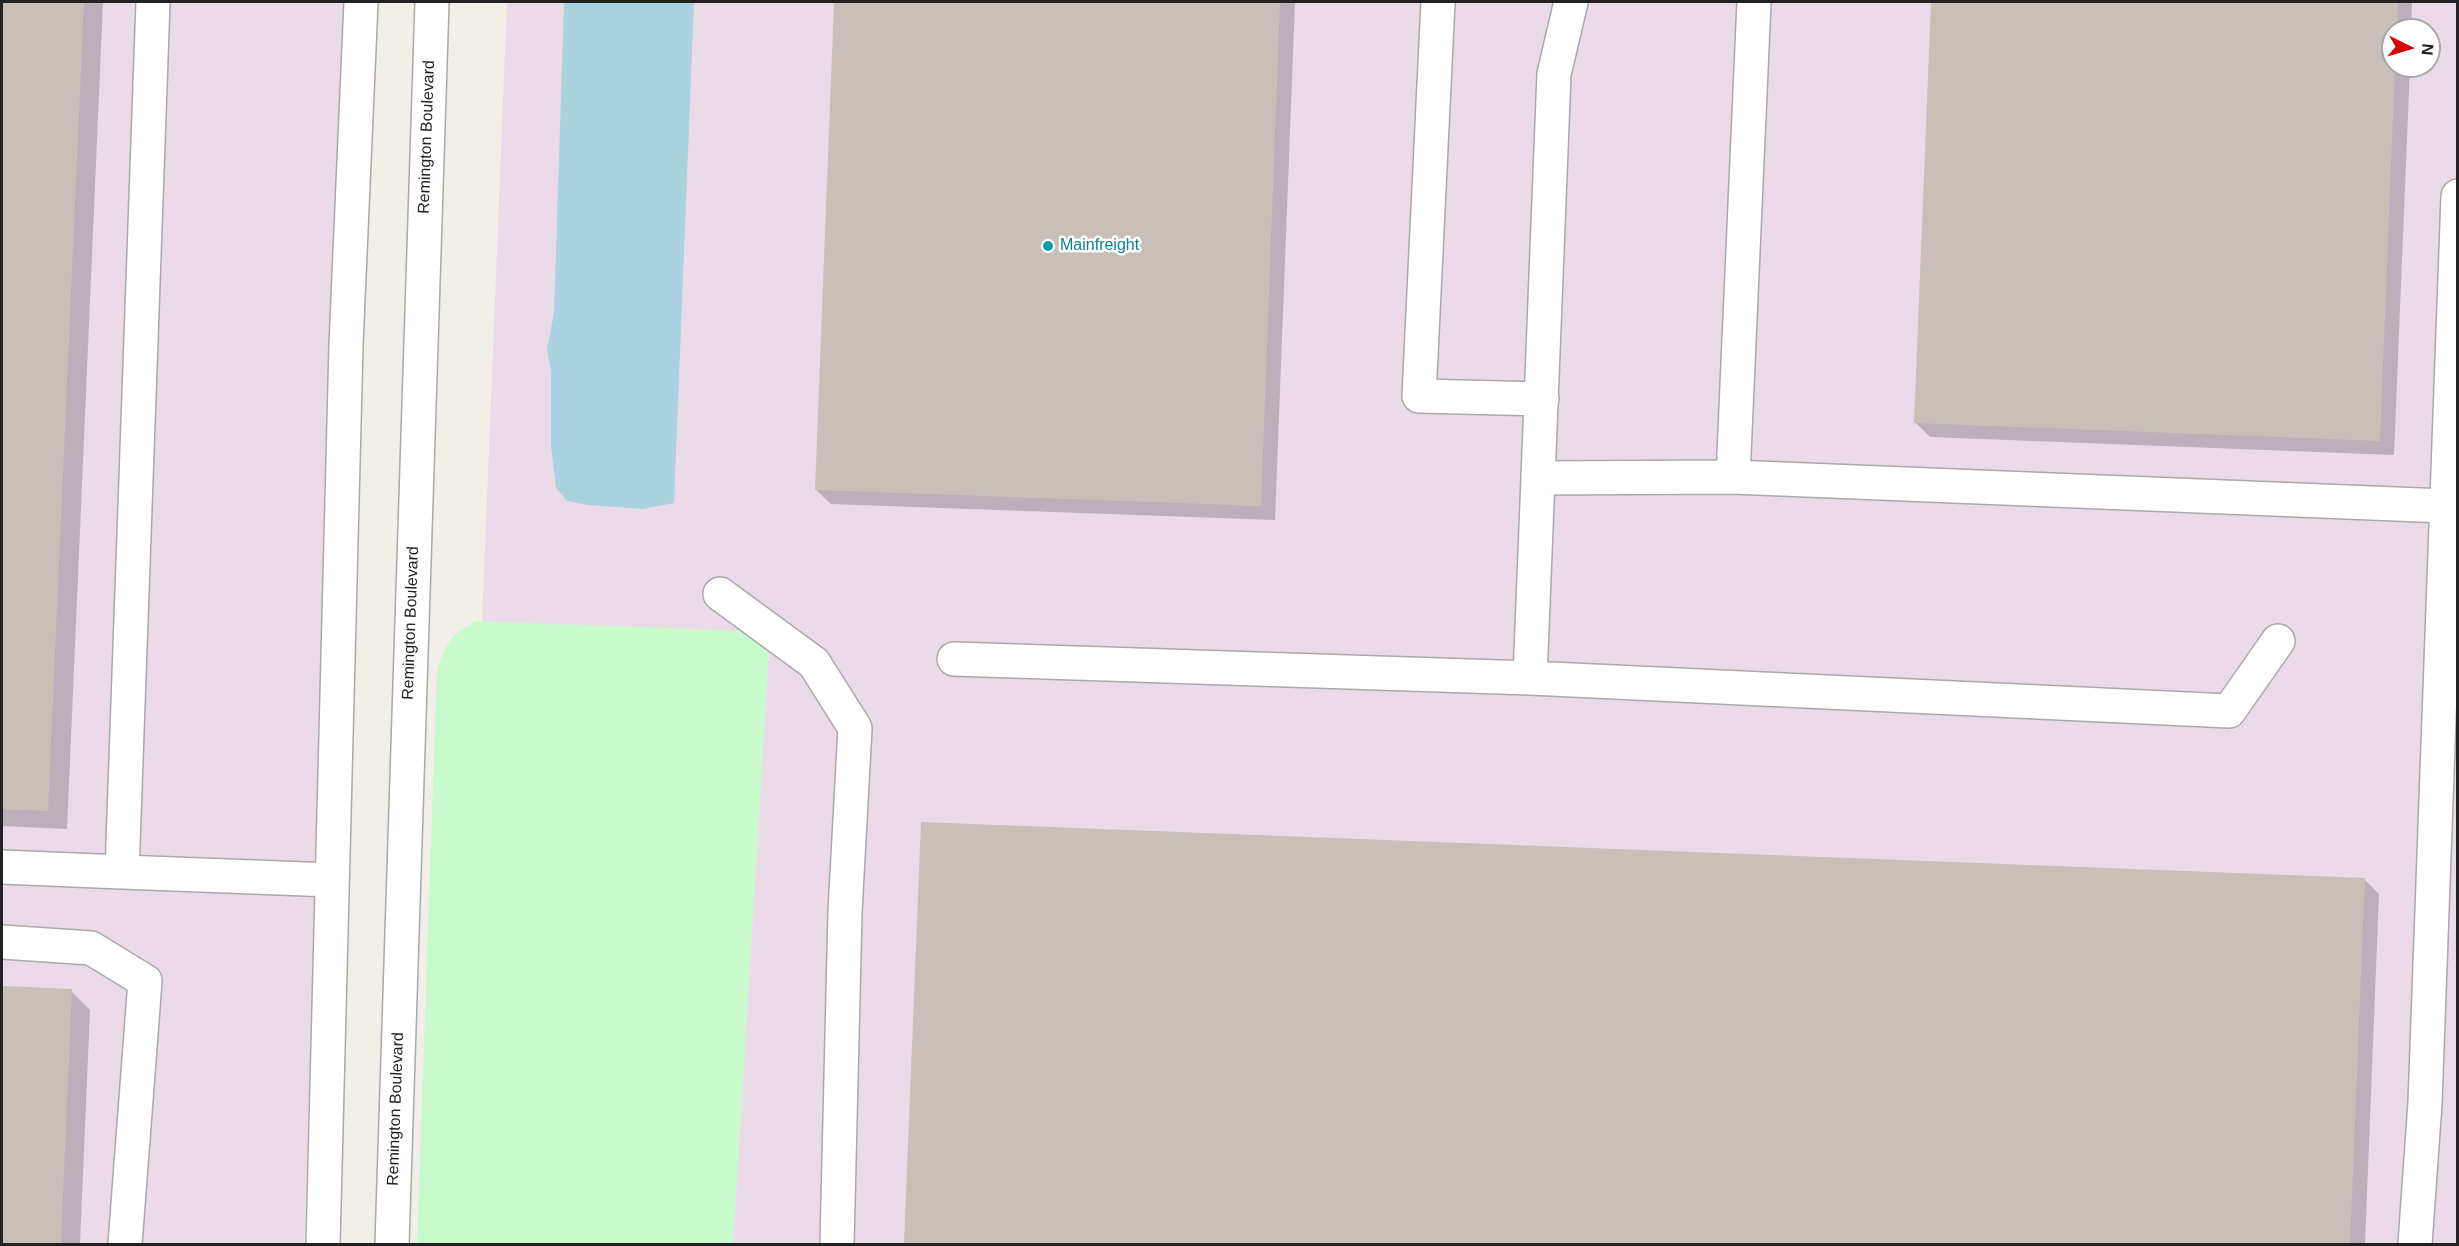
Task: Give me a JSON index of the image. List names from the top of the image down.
{
  "streets": {
    "street": ["Remington Boulevard"]
  },
  "places": ["Mainfreight"],
  "north": "right"
}
